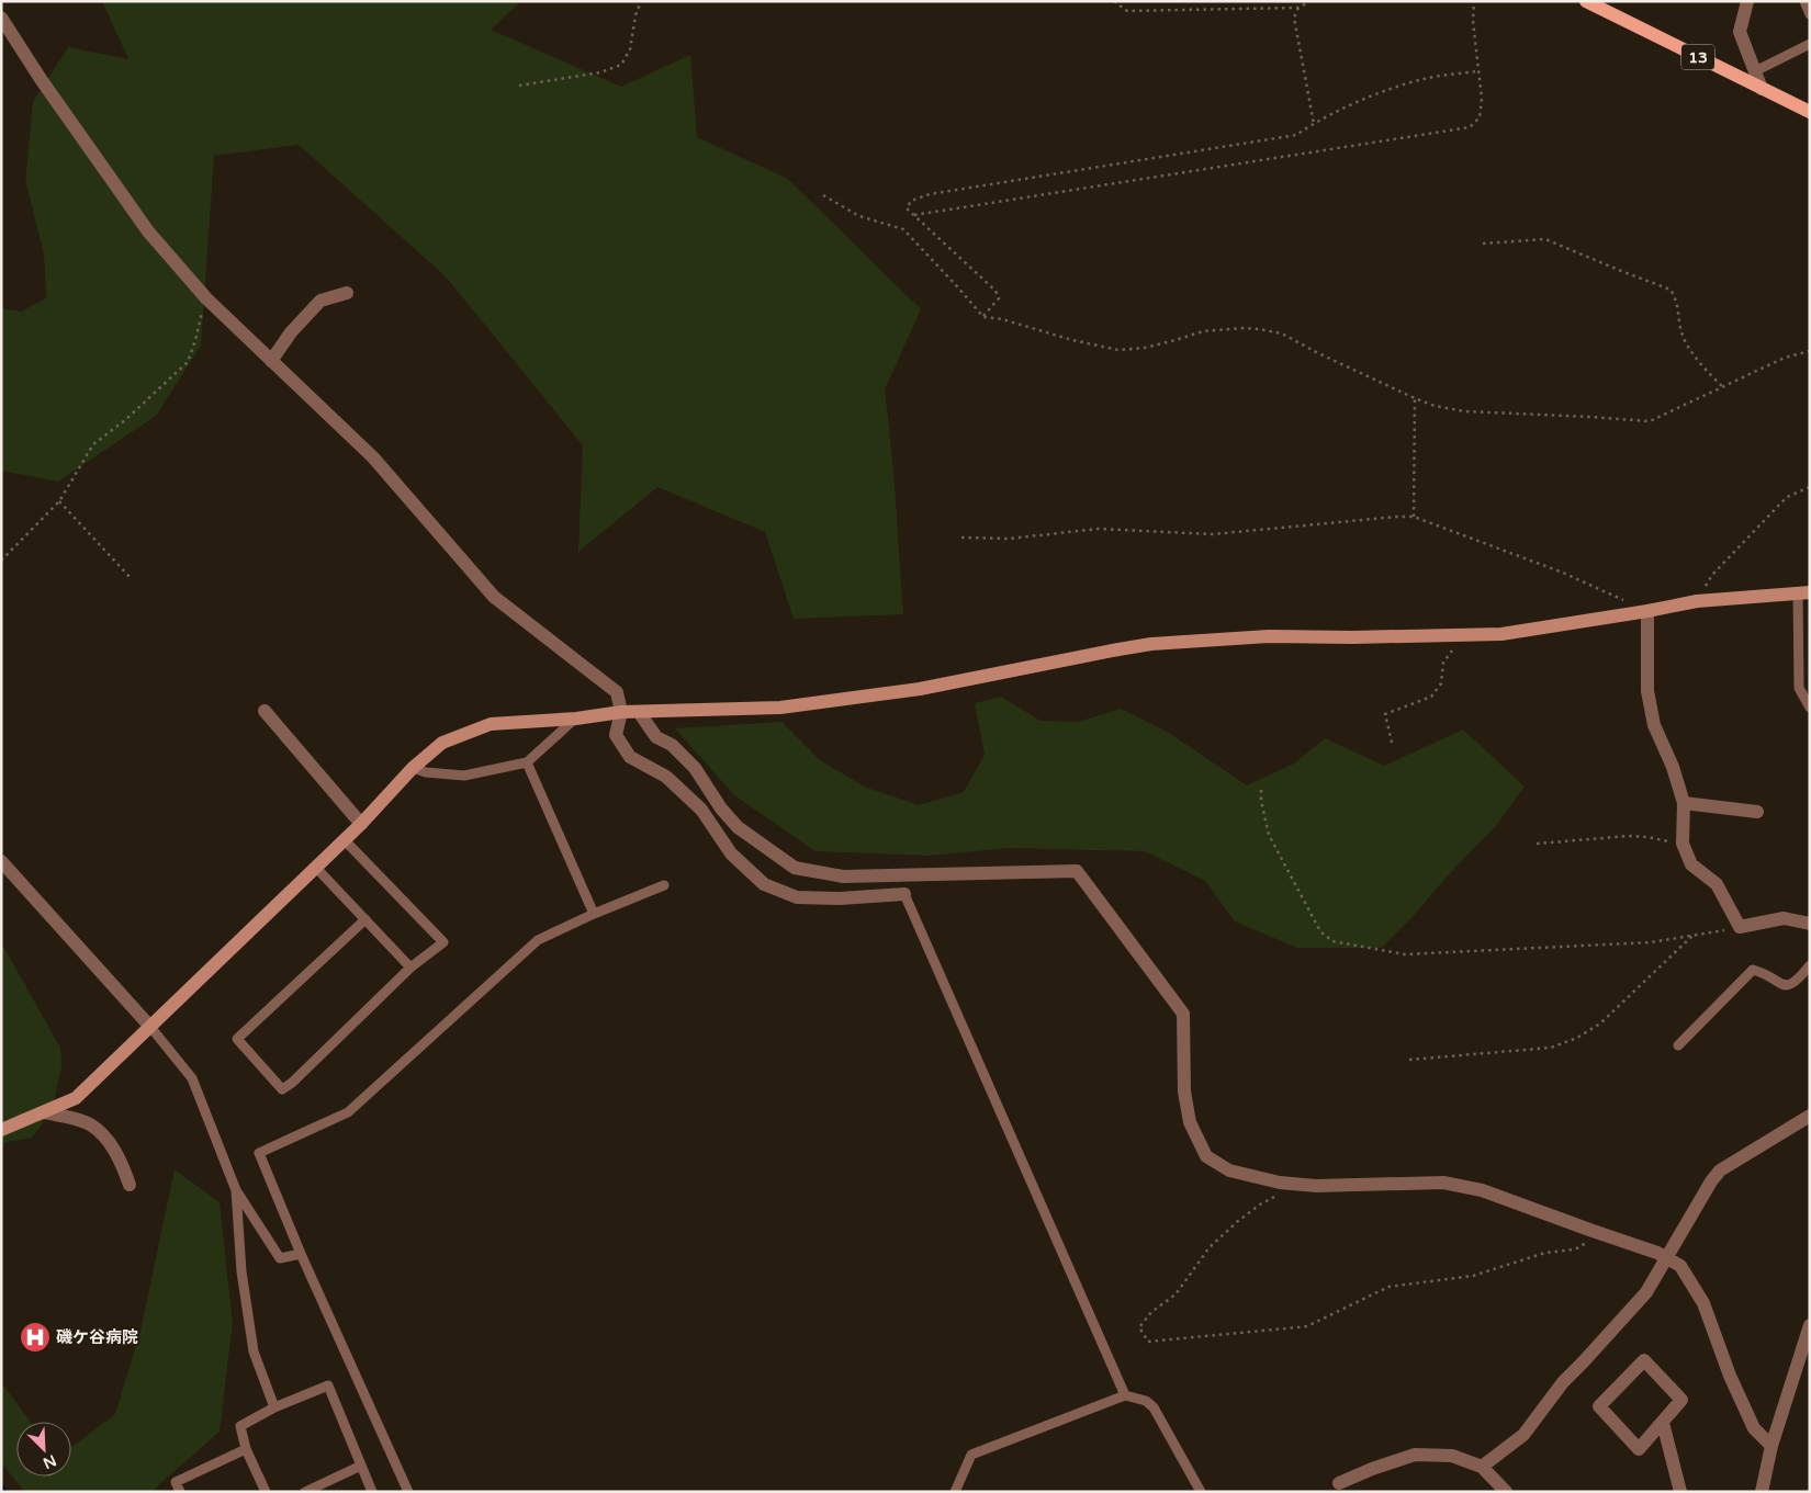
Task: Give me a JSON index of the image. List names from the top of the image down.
{
  "streets": {
    "main road": ["13"]
  },
  "places": {
    "hospital": ["磯ケ谷病院"]
  },
  "north": "bottom right"
}
